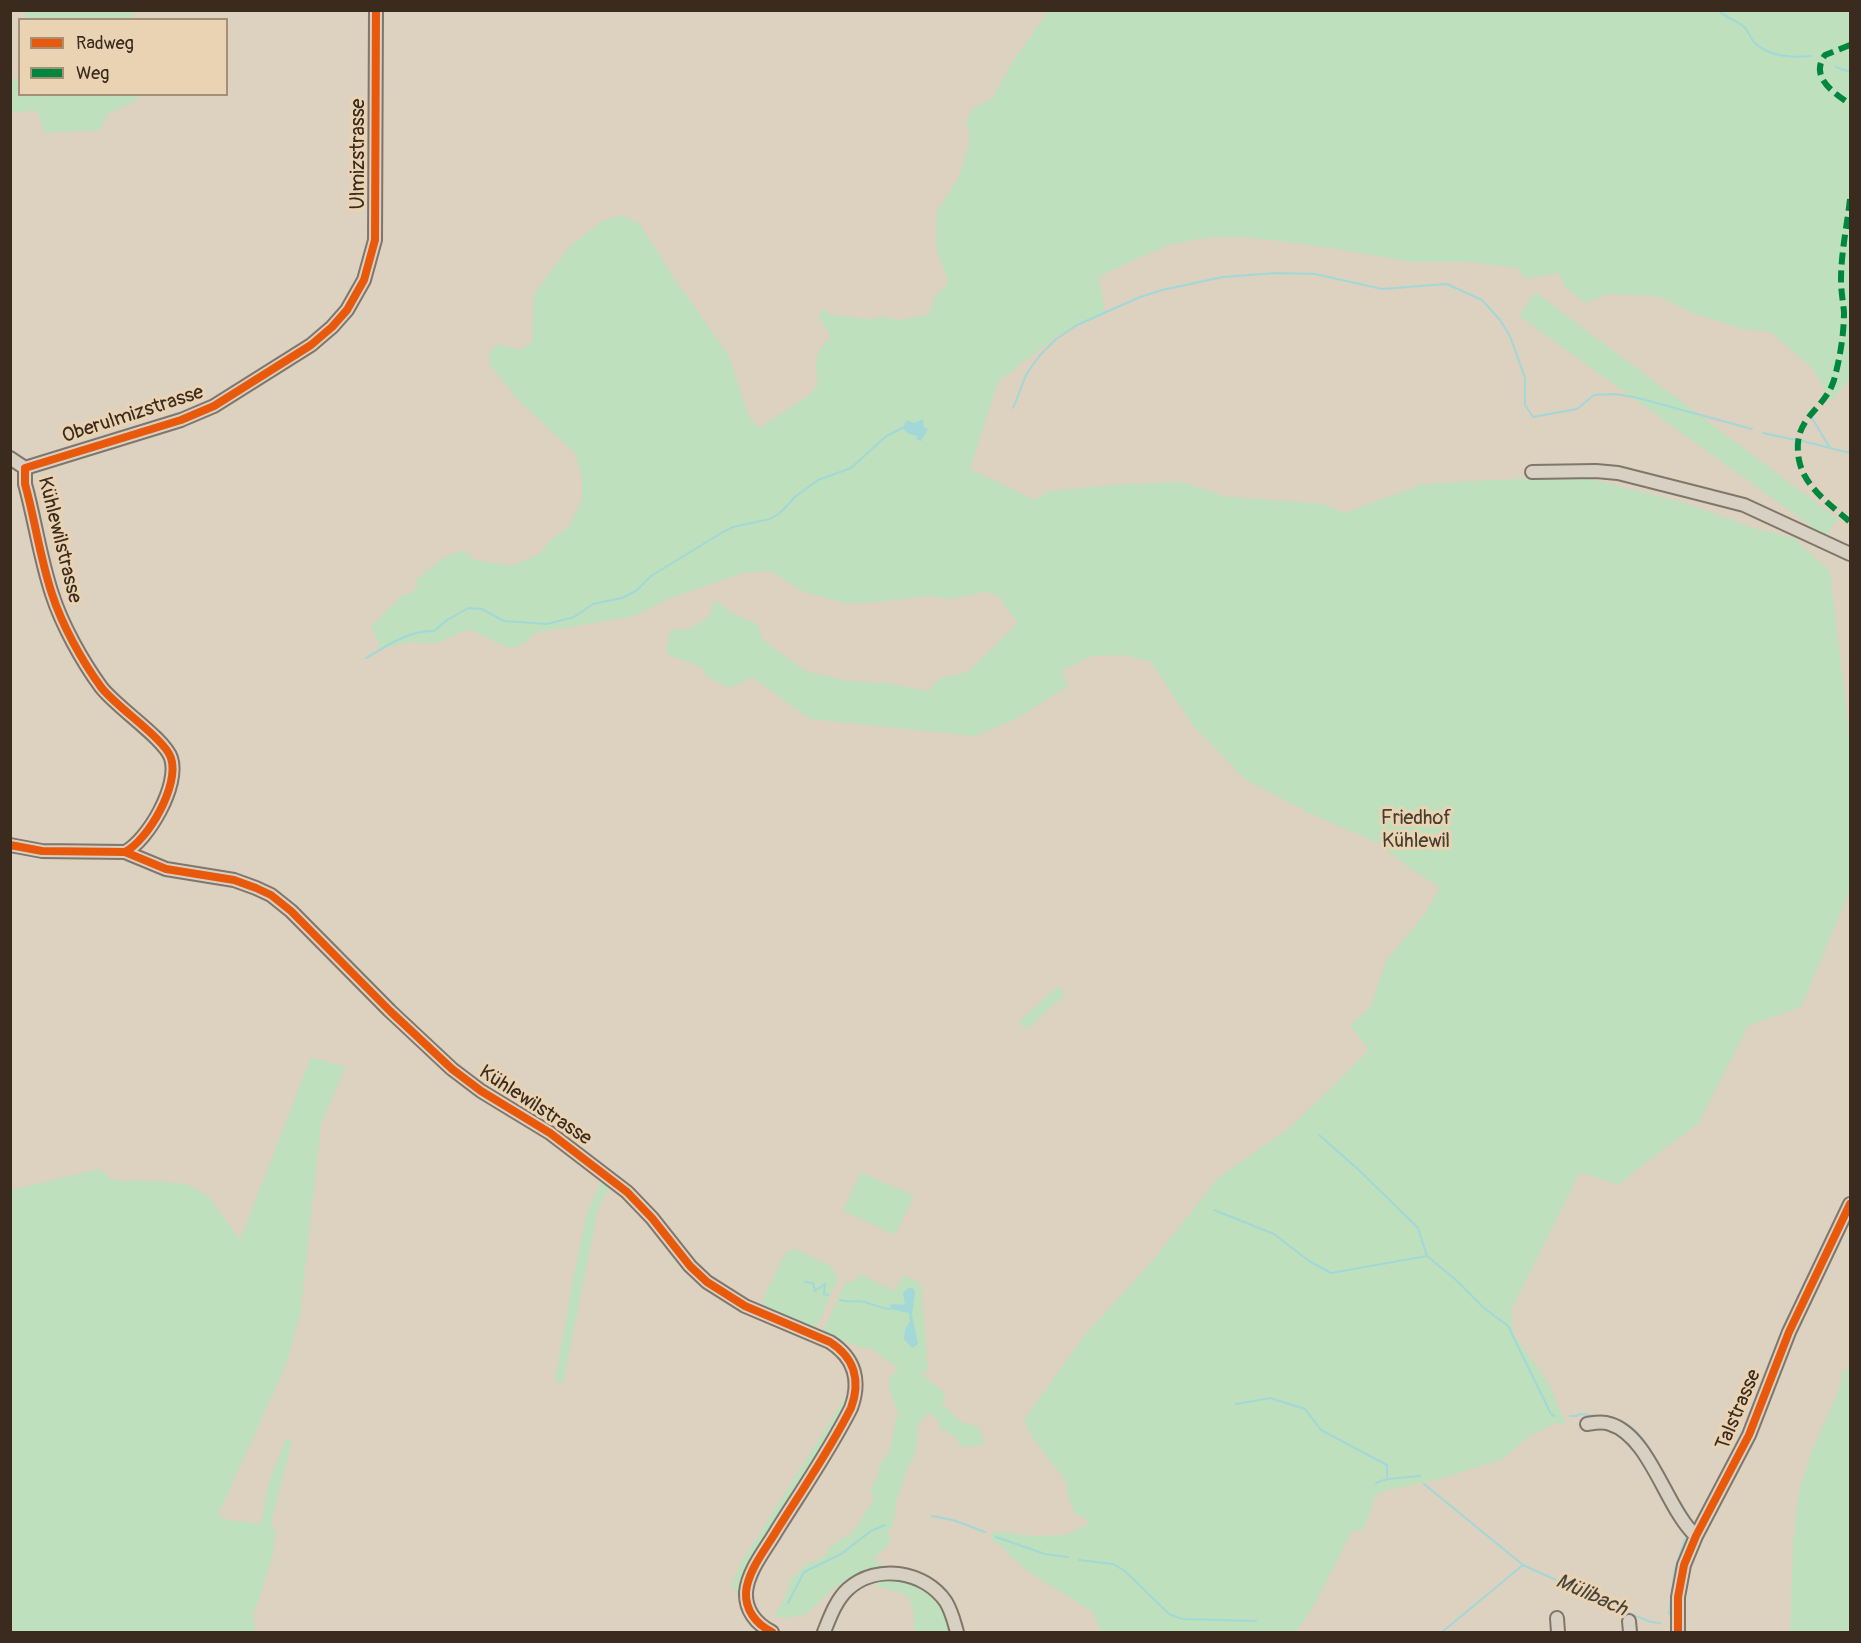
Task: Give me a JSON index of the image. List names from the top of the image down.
{
  "streets": {
    "street": [
      "Ulmizstrasse",
      "Oberulmizstrasse",
      "Kühlewilstrasse",
      "Talstrasse"
    ]
  },
  "crossings": [
    ["Ulmizstrasse", "Oberulmizstrasse"],
    ["Oberulmizstrasse", "Kühlewilstrasse"]
  ],
  "water": ["Mülibach"],
  "parks": ["Friedhof Kühlewil"],
  "legend": ["Radweg", "Weg"]
}
